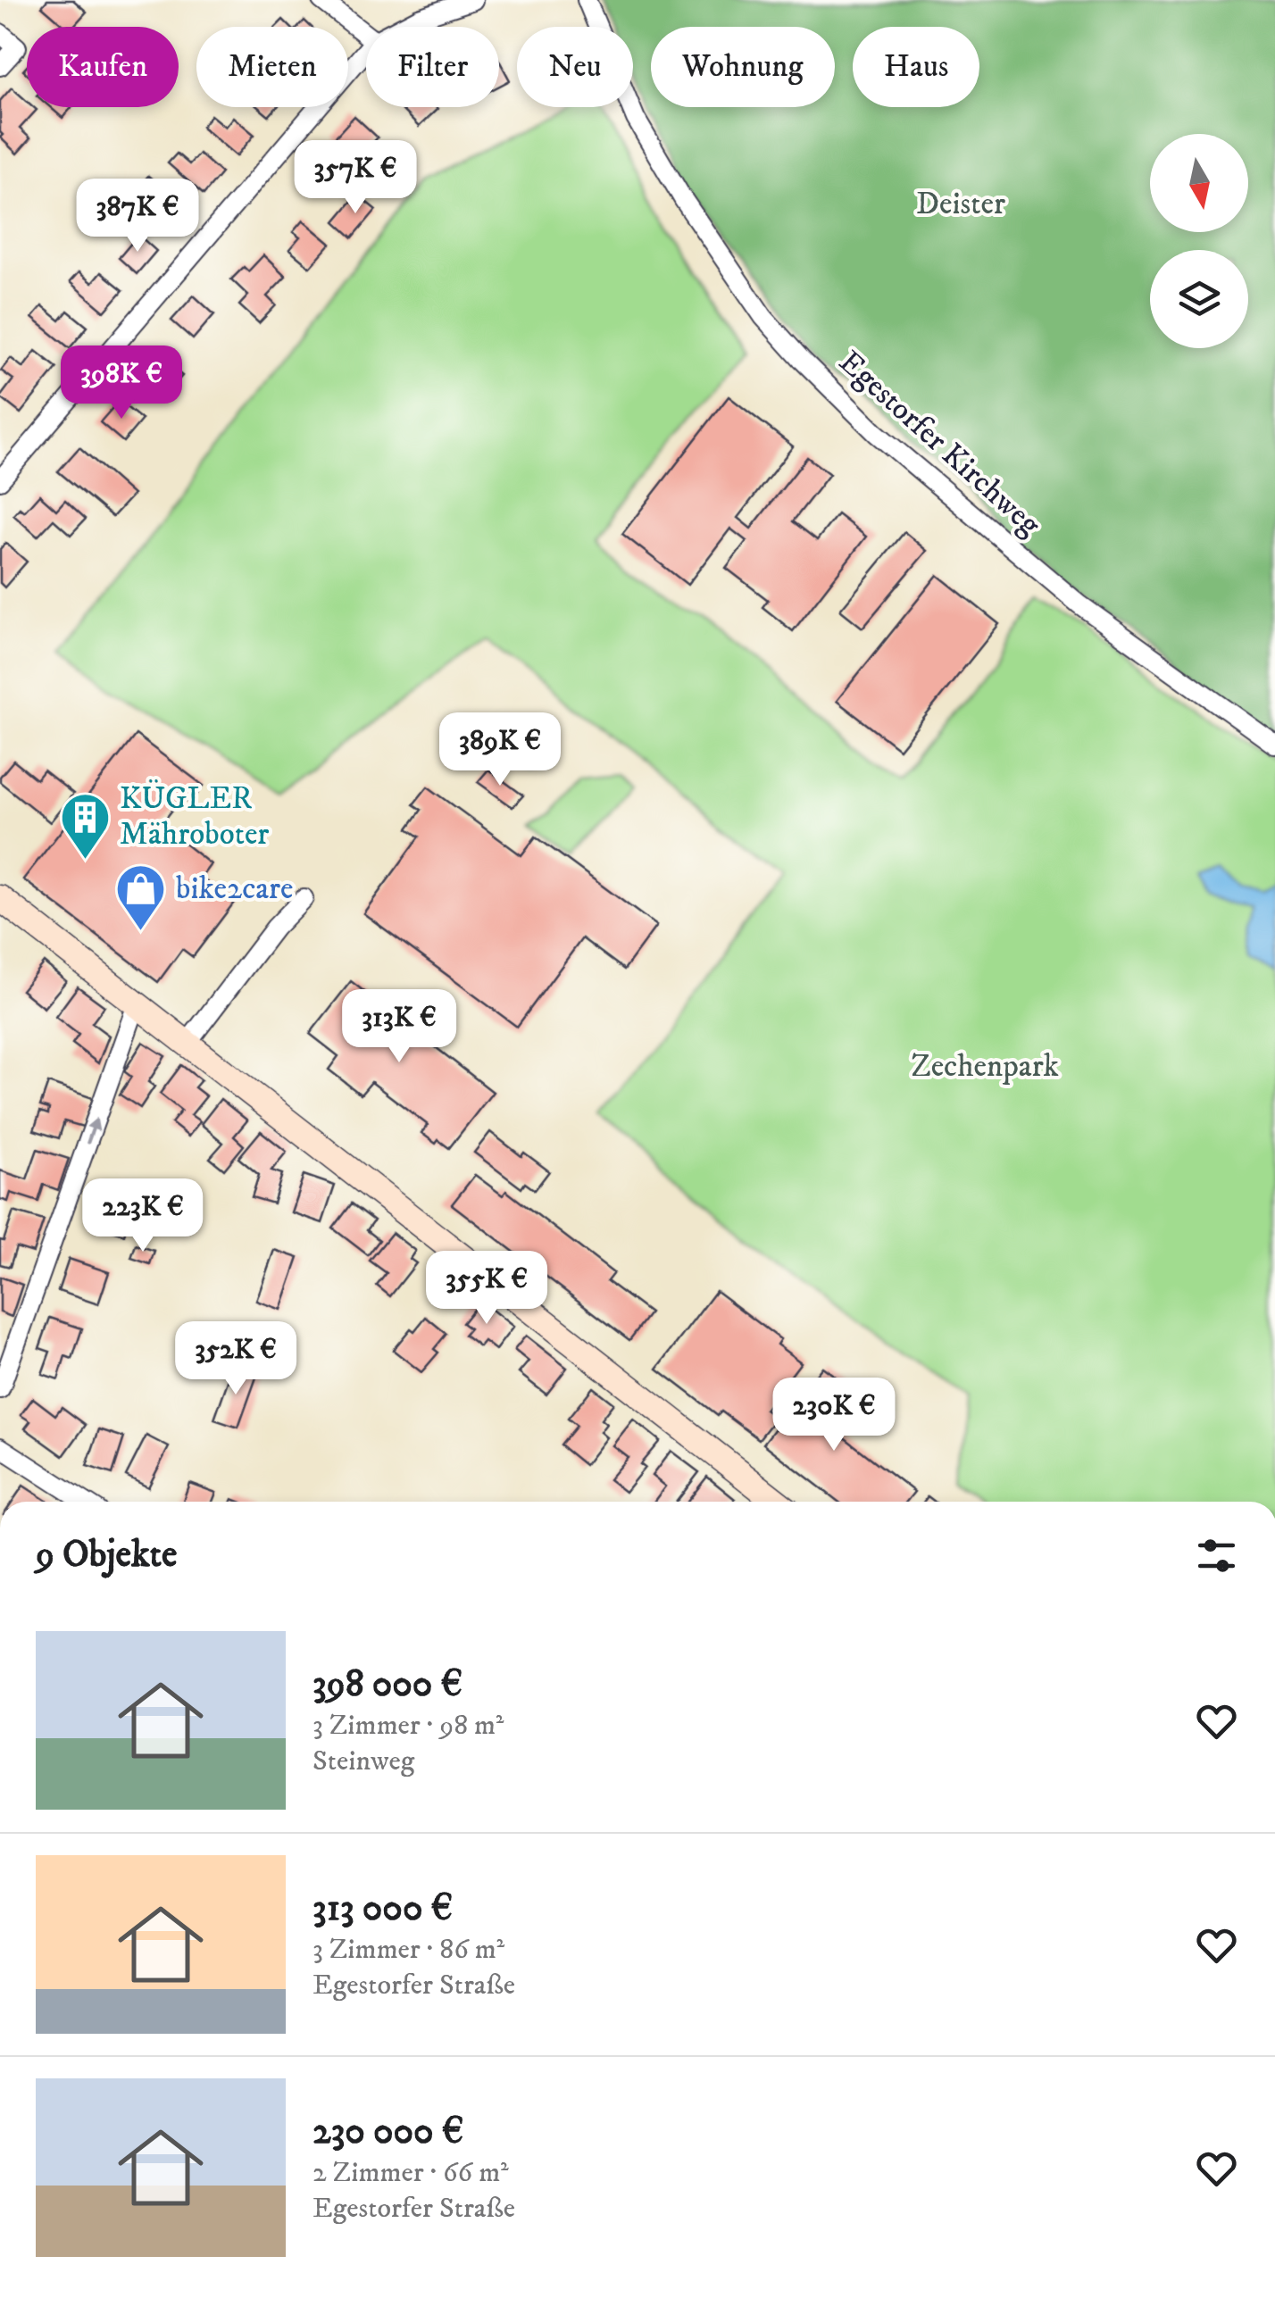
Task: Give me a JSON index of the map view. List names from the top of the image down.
{
  "streets": {
    "street": ["Egestorfer Kirchweg"]
  },
  "parks": ["Deister", "Zechenpark"],
  "places": {
    "building": ["KÜGLER Mähroboter"],
    "shop": ["bike2care"]
  },
  "north": "bottom",
  "page": {
    "chip": [
      "Kaufen",
      "Mieten",
      "Filter",
      "Neu",
      "Wohnung",
      "Haus"
    ],
    "price": [
      "357K €",
      "387K €",
      "398K €",
      "389K €",
      "313K €",
      "223K €",
      "355K €",
      "352K €",
      "230K €"
    ],
    "heading": "9 Objekte",
    "list": [
      {
        "name": "398 000 €",
        "note": "3 Zimmer · 98 m² · Steinweg"
      },
      {
        "name": "313 000 €",
        "note": "3 Zimmer · 86 m² · Egestorfer Straße"
      },
      {
        "name": "230 000 €",
        "note": "2 Zimmer · 66 m² · Egestorfer Straße"
      }
    ]
  }
}
